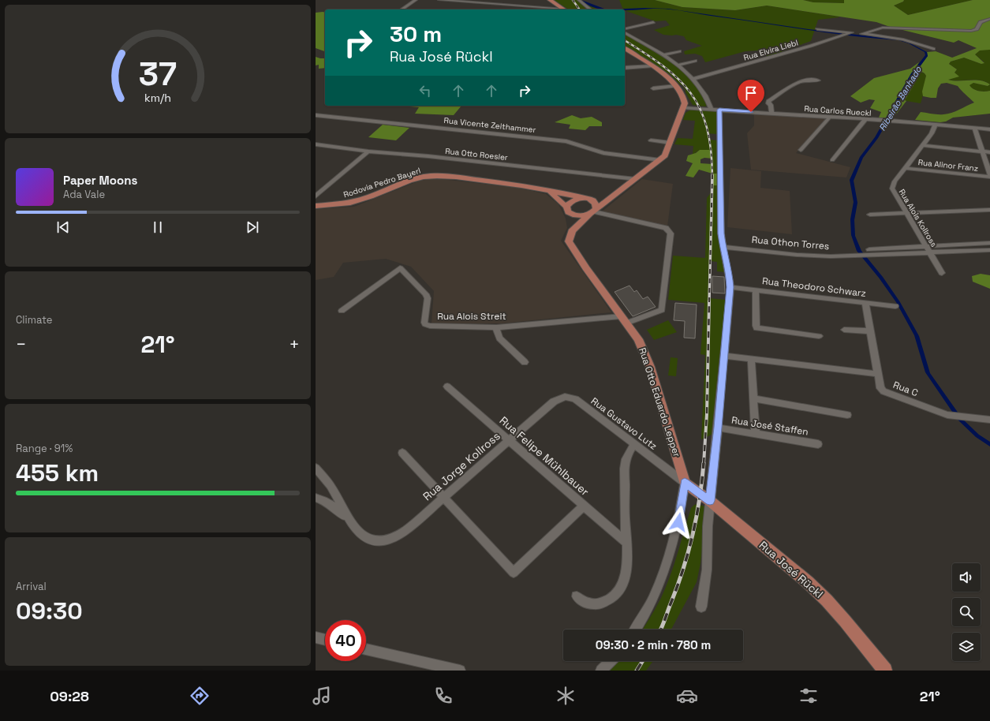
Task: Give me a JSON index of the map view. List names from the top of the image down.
{
  "streets": {
    "main road": ["Rodovia Pedro Bayerl", "Rua Otto Eduardo Lepper", "Rua José Rückl"],
    "street": [
      "Rua Elvira Liebl",
      "Rua Carlos Rueckl",
      "Rua Vicente Zeithammer",
      "Rua Otto Roesler",
      "Rua Alinor Franz",
      "Rua Alois Kollross",
      "Rua Othon Torres",
      "Rua Theodoro Schwarz",
      "Rua Alois Streit",
      "Rua C",
      "Rua Gustavo Lutz",
      "Rua José Staffen",
      "Rua Felipe Mühlbauer",
      "Rua Jorge Kollross"
    ]
  },
  "crossings": [
    ["Rua Carlos Rueckl", "Rua Alois Kollross"],
    ["Rua Alinor Franz", "Rua Alois Kollross"],
    ["Rodovia Pedro Bayerl", "Rua Otto Eduardo Lepper"],
    ["Rua Theodoro Schwarz", "Rua C"],
    ["Rua Alois Streit", "Rua Otto Eduardo Lepper"],
    ["Rua Otto Eduardo Lepper", "Rua Gustavo Lutz"],
    ["Rua Otto Eduardo Lepper", "Rua José Rückl"],
    ["Rua Gustavo Lutz", "Rua Jorge Kollross"],
    ["Rua Gustavo Lutz", "Rua José Rückl"],
    ["Rua Felipe Mühlbauer", "Rua Jorge Kollross"]
  ],
  "water": ["Ribeirão Banhado"],
  "page": {
    "turn": ["30 m", "Rua José Rückl"],
    "song": ["Paper Moons", "Ada Vale"],
    "tile": [
      "Climate",
      ["Range · 91%", "455 km"],
      ["Arrival", "09:30"]
    ],
    "heat": ["−", "21°", "+"],
    "limit": "40",
    "trip": "09:30 · 2 min · 780 m",
    "tabs": ["09:28", "21°"],
    "gauge": ["37", "km/h"]
  }
}
